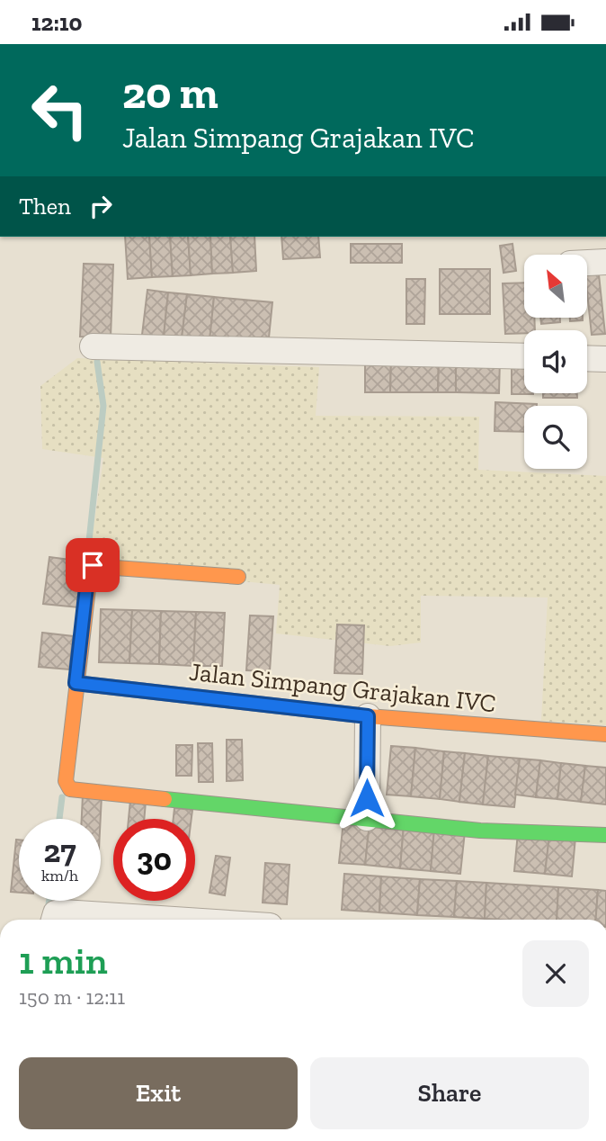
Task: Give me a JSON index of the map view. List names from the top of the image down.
{
  "streets": {
    "street": ["Jalan Simpang Grajakan IVC"]
  },
  "north": "top left",
  "page": {
    "status": "12:10",
    "turn": ["20 m", "Jalan Simpang Grajakan IVC"],
    "then": "Then",
    "speed": "27 km/h",
    "limit": "30",
    "heading": ["1 min", "150 m · 12:11"],
    "buttons": ["Exit", "Share"]
  }
}
